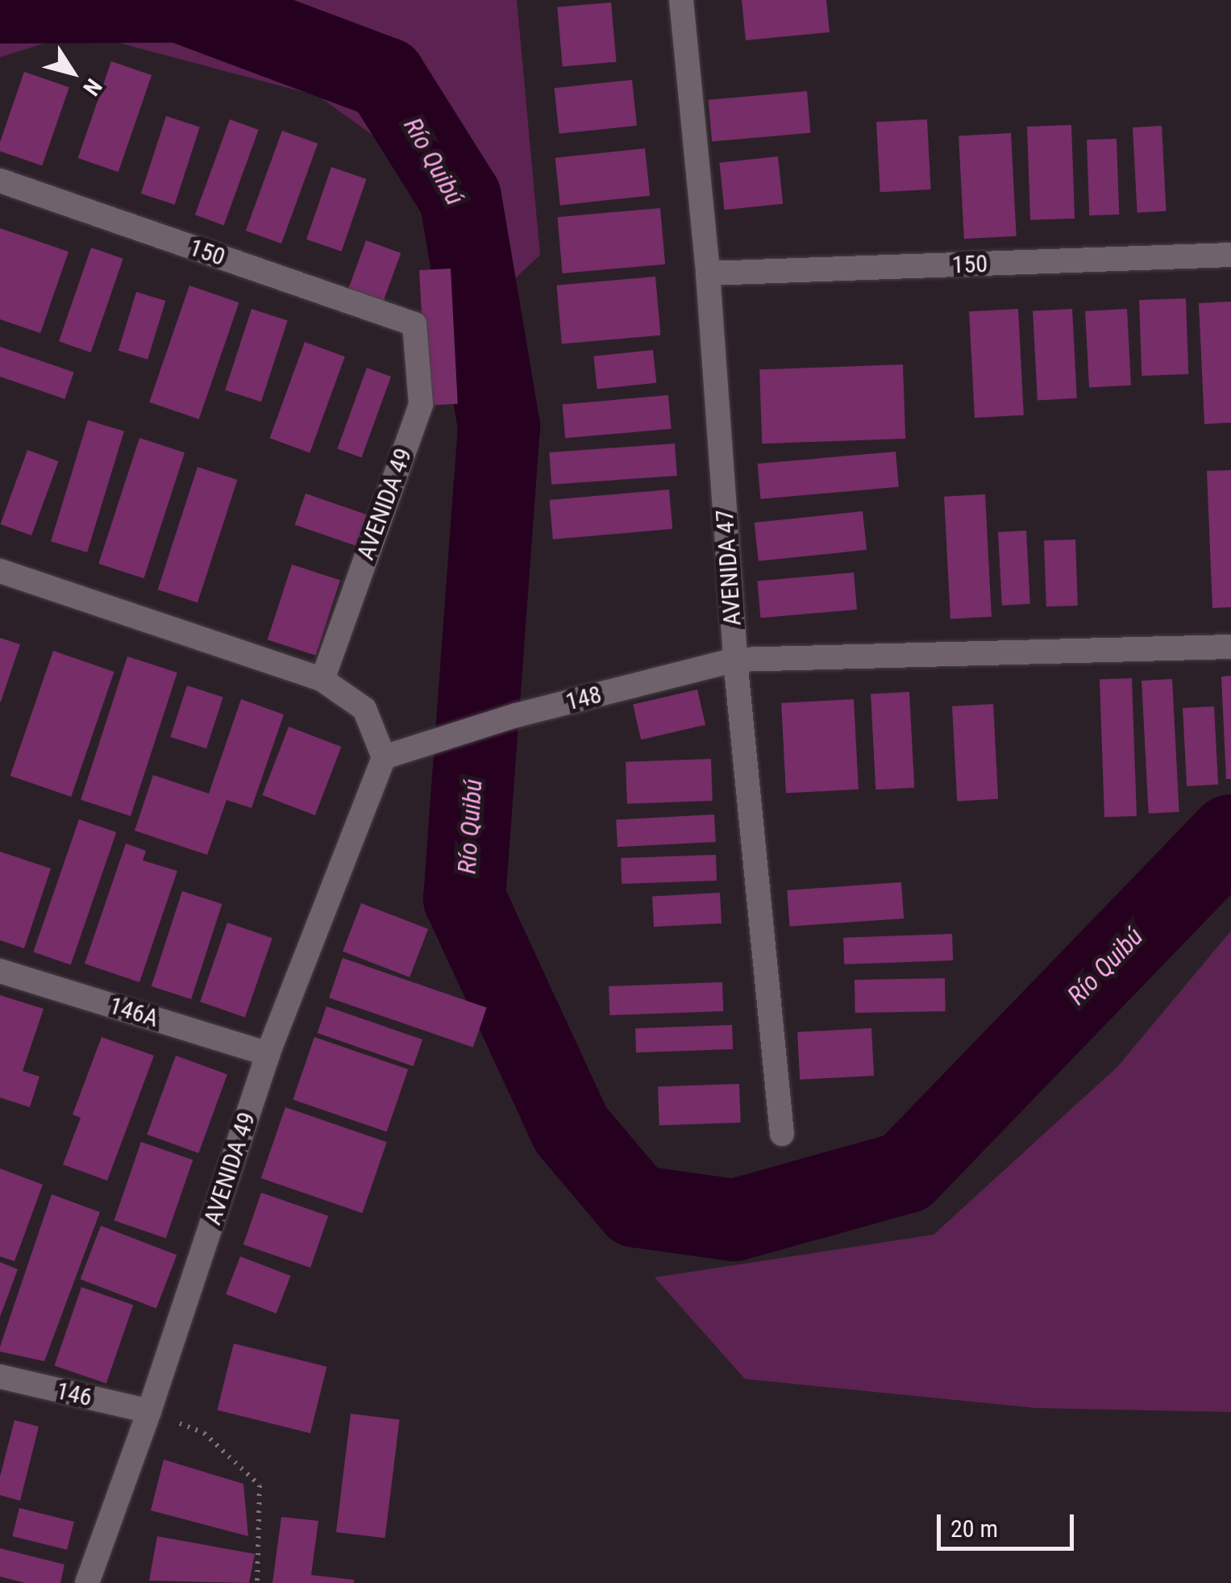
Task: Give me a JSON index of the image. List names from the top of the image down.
{
  "streets": {
    "street": [
      "150",
      "AVENIDA 49",
      "AVENIDA 47",
      "148",
      "146A",
      "146"
    ]
  },
  "crossings": [
    ["150", "AVENIDA 49"],
    ["150", "AVENIDA 47"],
    ["AVENIDA 49", "148"],
    ["AVENIDA 49", "146A"],
    ["AVENIDA 49", "146"],
    ["AVENIDA 47", "148"]
  ],
  "water": ["Río Quibú"],
  "scale_bar": "20 m",
  "north": "bottom right"
}
